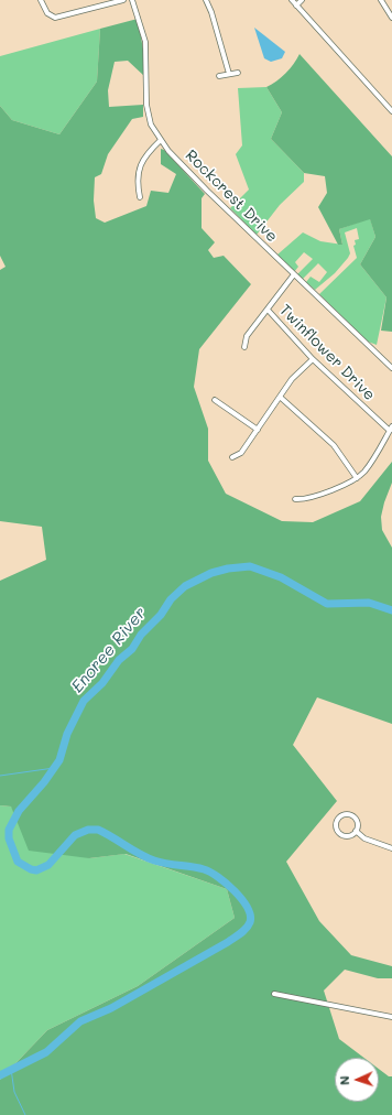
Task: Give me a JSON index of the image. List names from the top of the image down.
{
  "streets": {
    "street": ["Rockcrest Drive", "Twinflower Drive"]
  },
  "water": ["Enoree River"],
  "north": "left"
}
